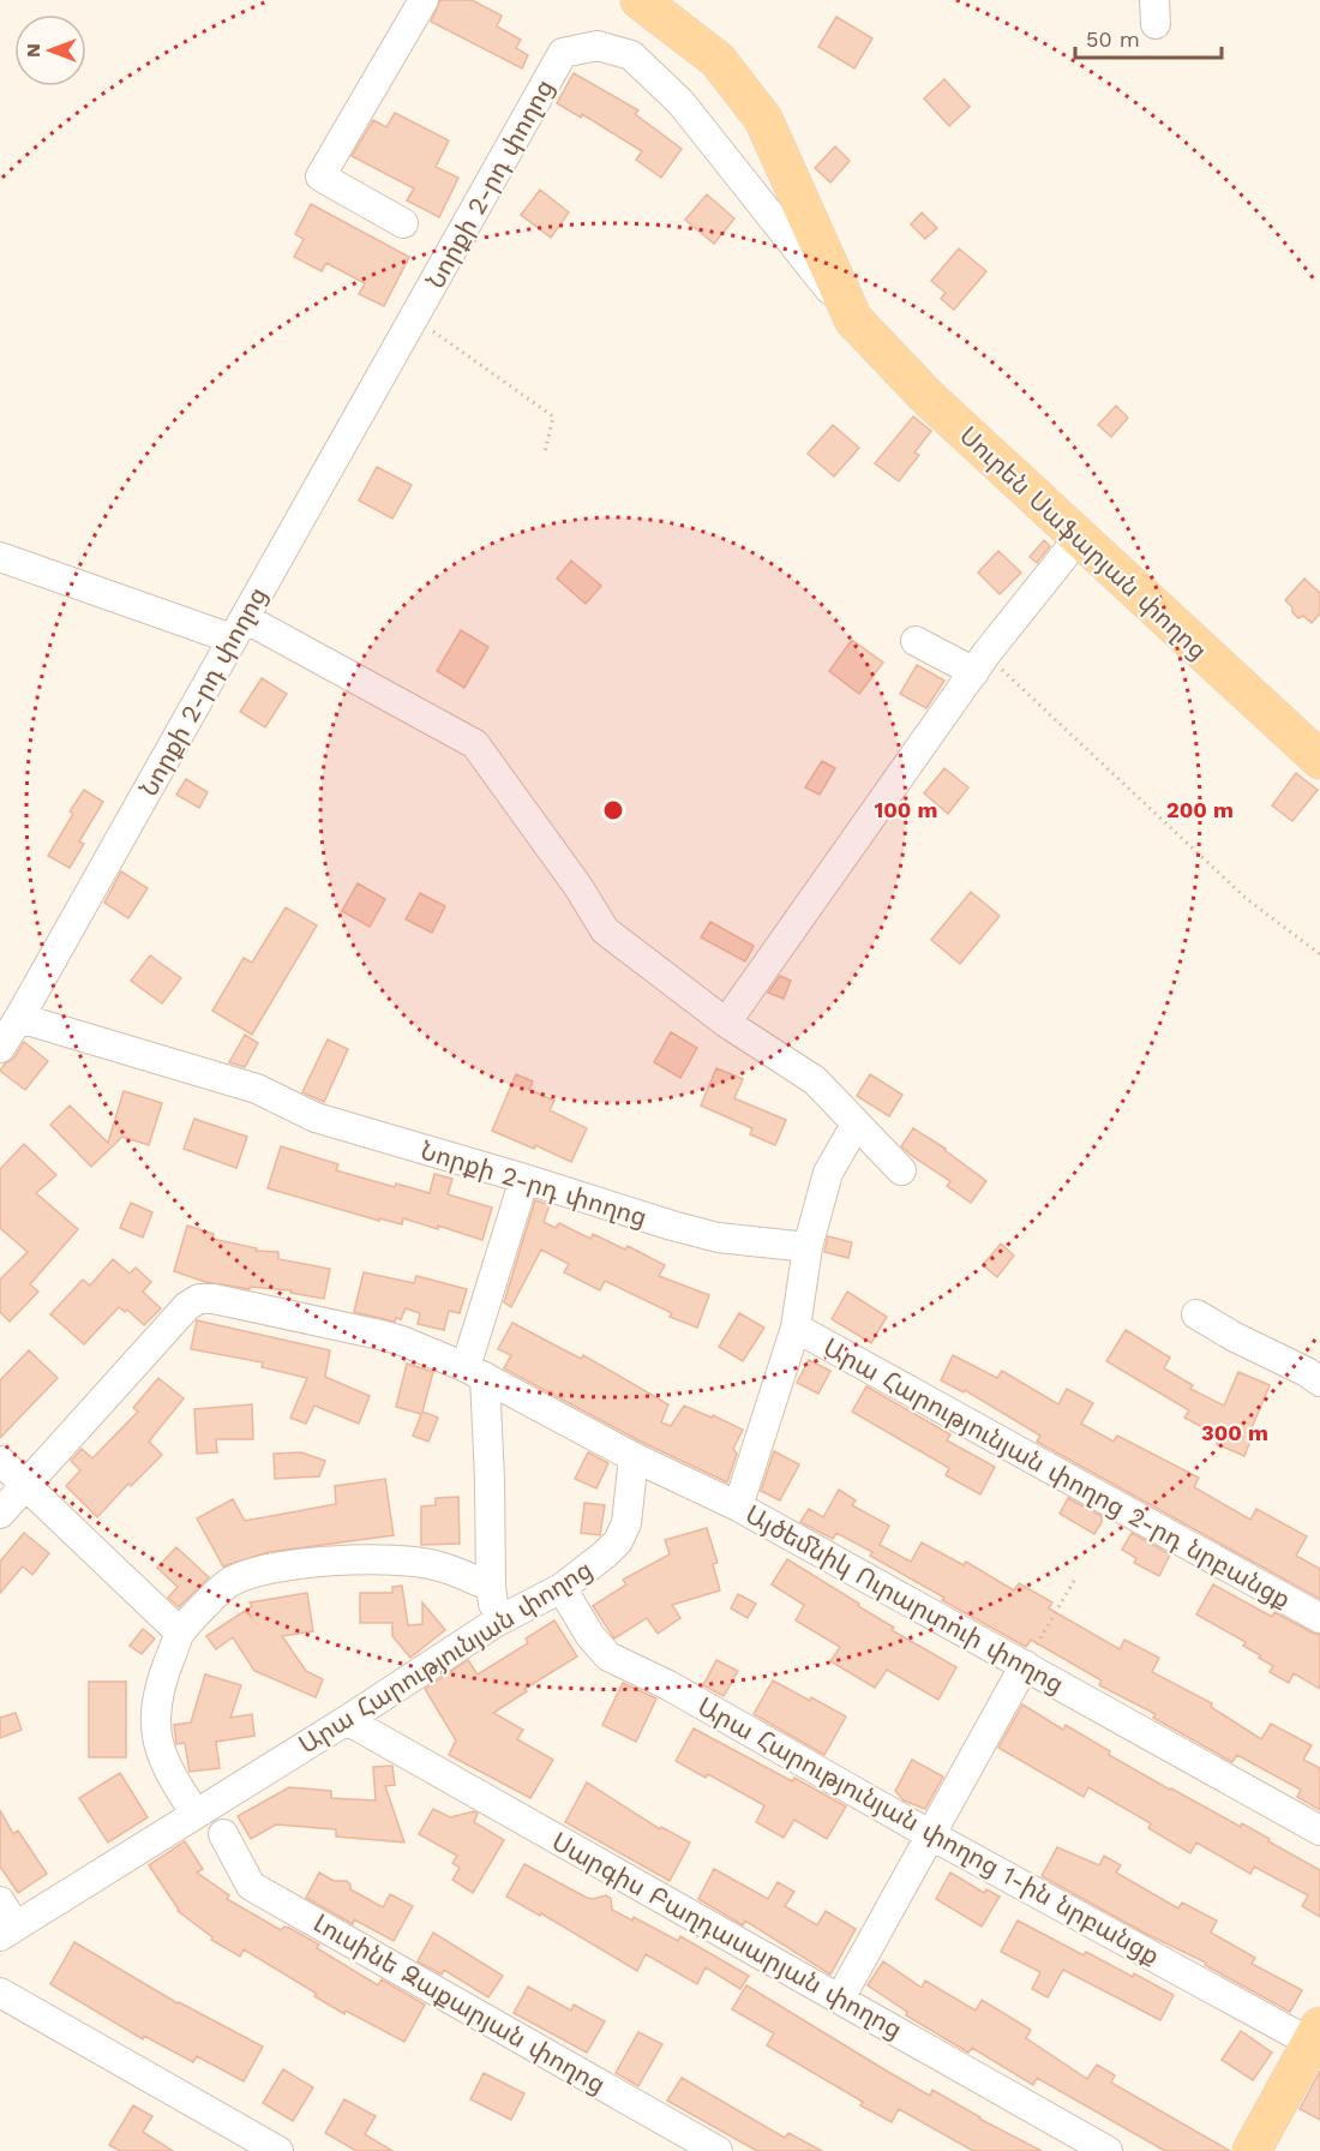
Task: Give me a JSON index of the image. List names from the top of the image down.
{
  "streets": {
    "main road": ["Սուրեն Սաֆարյան փողոց"],
    "street": [
      "Նորքի 2-րդ փողոց",
      "Արա Հարությունյան փողոց 2-րդ նրբանցք",
      "Այծեմնիկ Ուրարտուի փողոց",
      "Արա Հարությունյան փողոց",
      "Արա Հարությունյան փողոց 1-ին նրբանցք",
      "Սարգիս Բաղդասարյան փողոց",
      "Լուսինե Զաքարյան փողոց"
    ]
  },
  "crossings": [
    ["Նորքի 2-րդ փողոց", "Սուրեն Սաֆարյան փողոց"],
    ["Այծեմնիկ Ուրարտուի փողոց", "Արա Հարությունյան փողոց"],
    ["Արա Հարությունյան փողոց", "Արա Հարությունյան փողոց 1-ին նրբանցք"],
    ["Արա Հարությունյան փողոց", "Սարգիս Բաղդասարյան փողոց"]
  ],
  "scale_bar": "50 m",
  "north": "left",
  "rings": ["100 m", "200 m", "300 m"]
}
